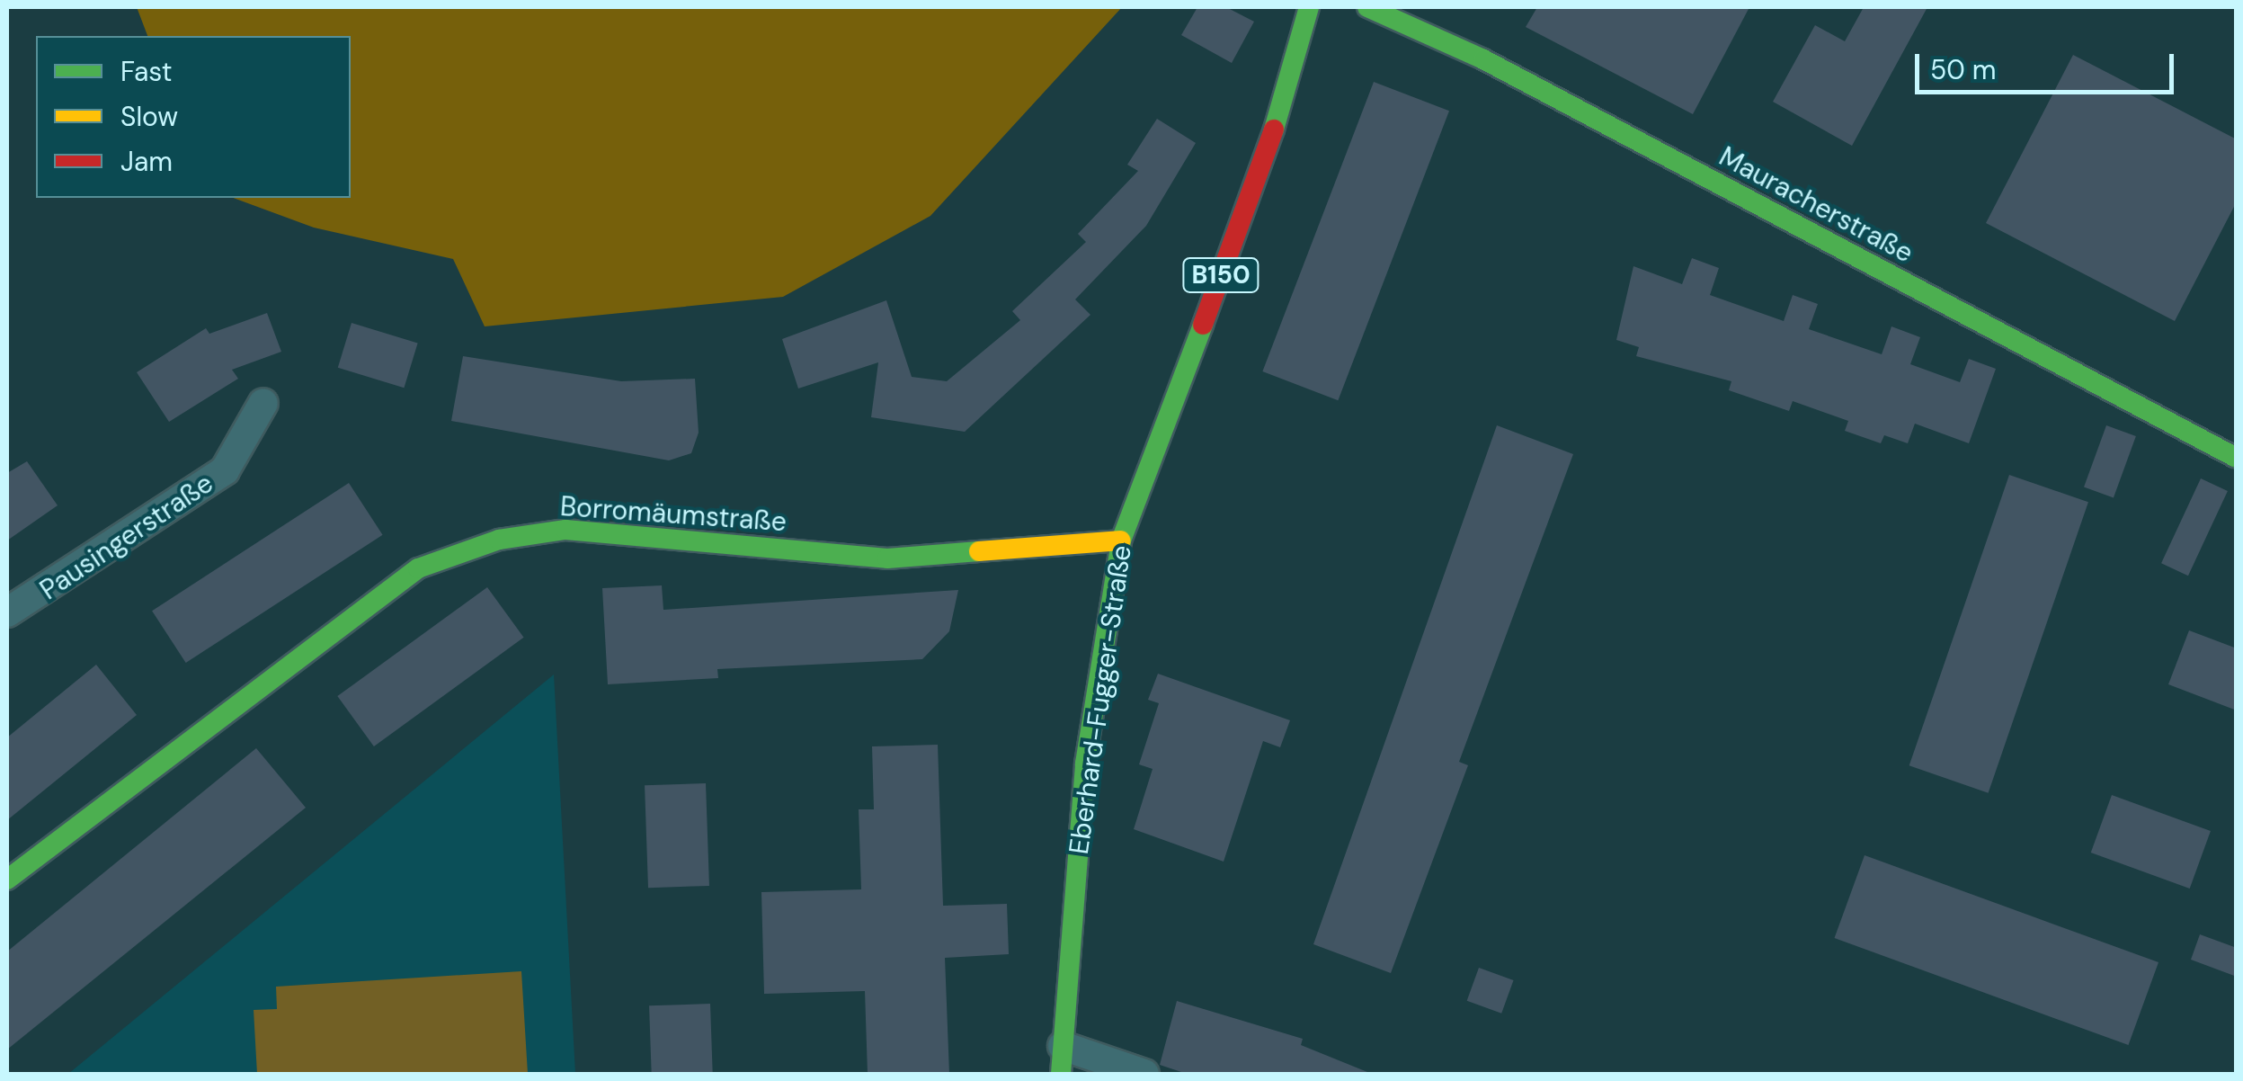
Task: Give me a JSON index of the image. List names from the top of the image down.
{
  "streets": {
    "street": [
      "Mauracherstraße",
      "B150",
      "Borromäumstraße",
      "Pausingerstraße",
      "Eberhard-Fugger-Straße"
    ]
  },
  "crossings": [
    ["Borromäumstraße", "Eberhard-Fugger-Straße"]
  ],
  "legend": ["Fast", "Slow", "Jam"],
  "scale_bar": "50 m"
}
